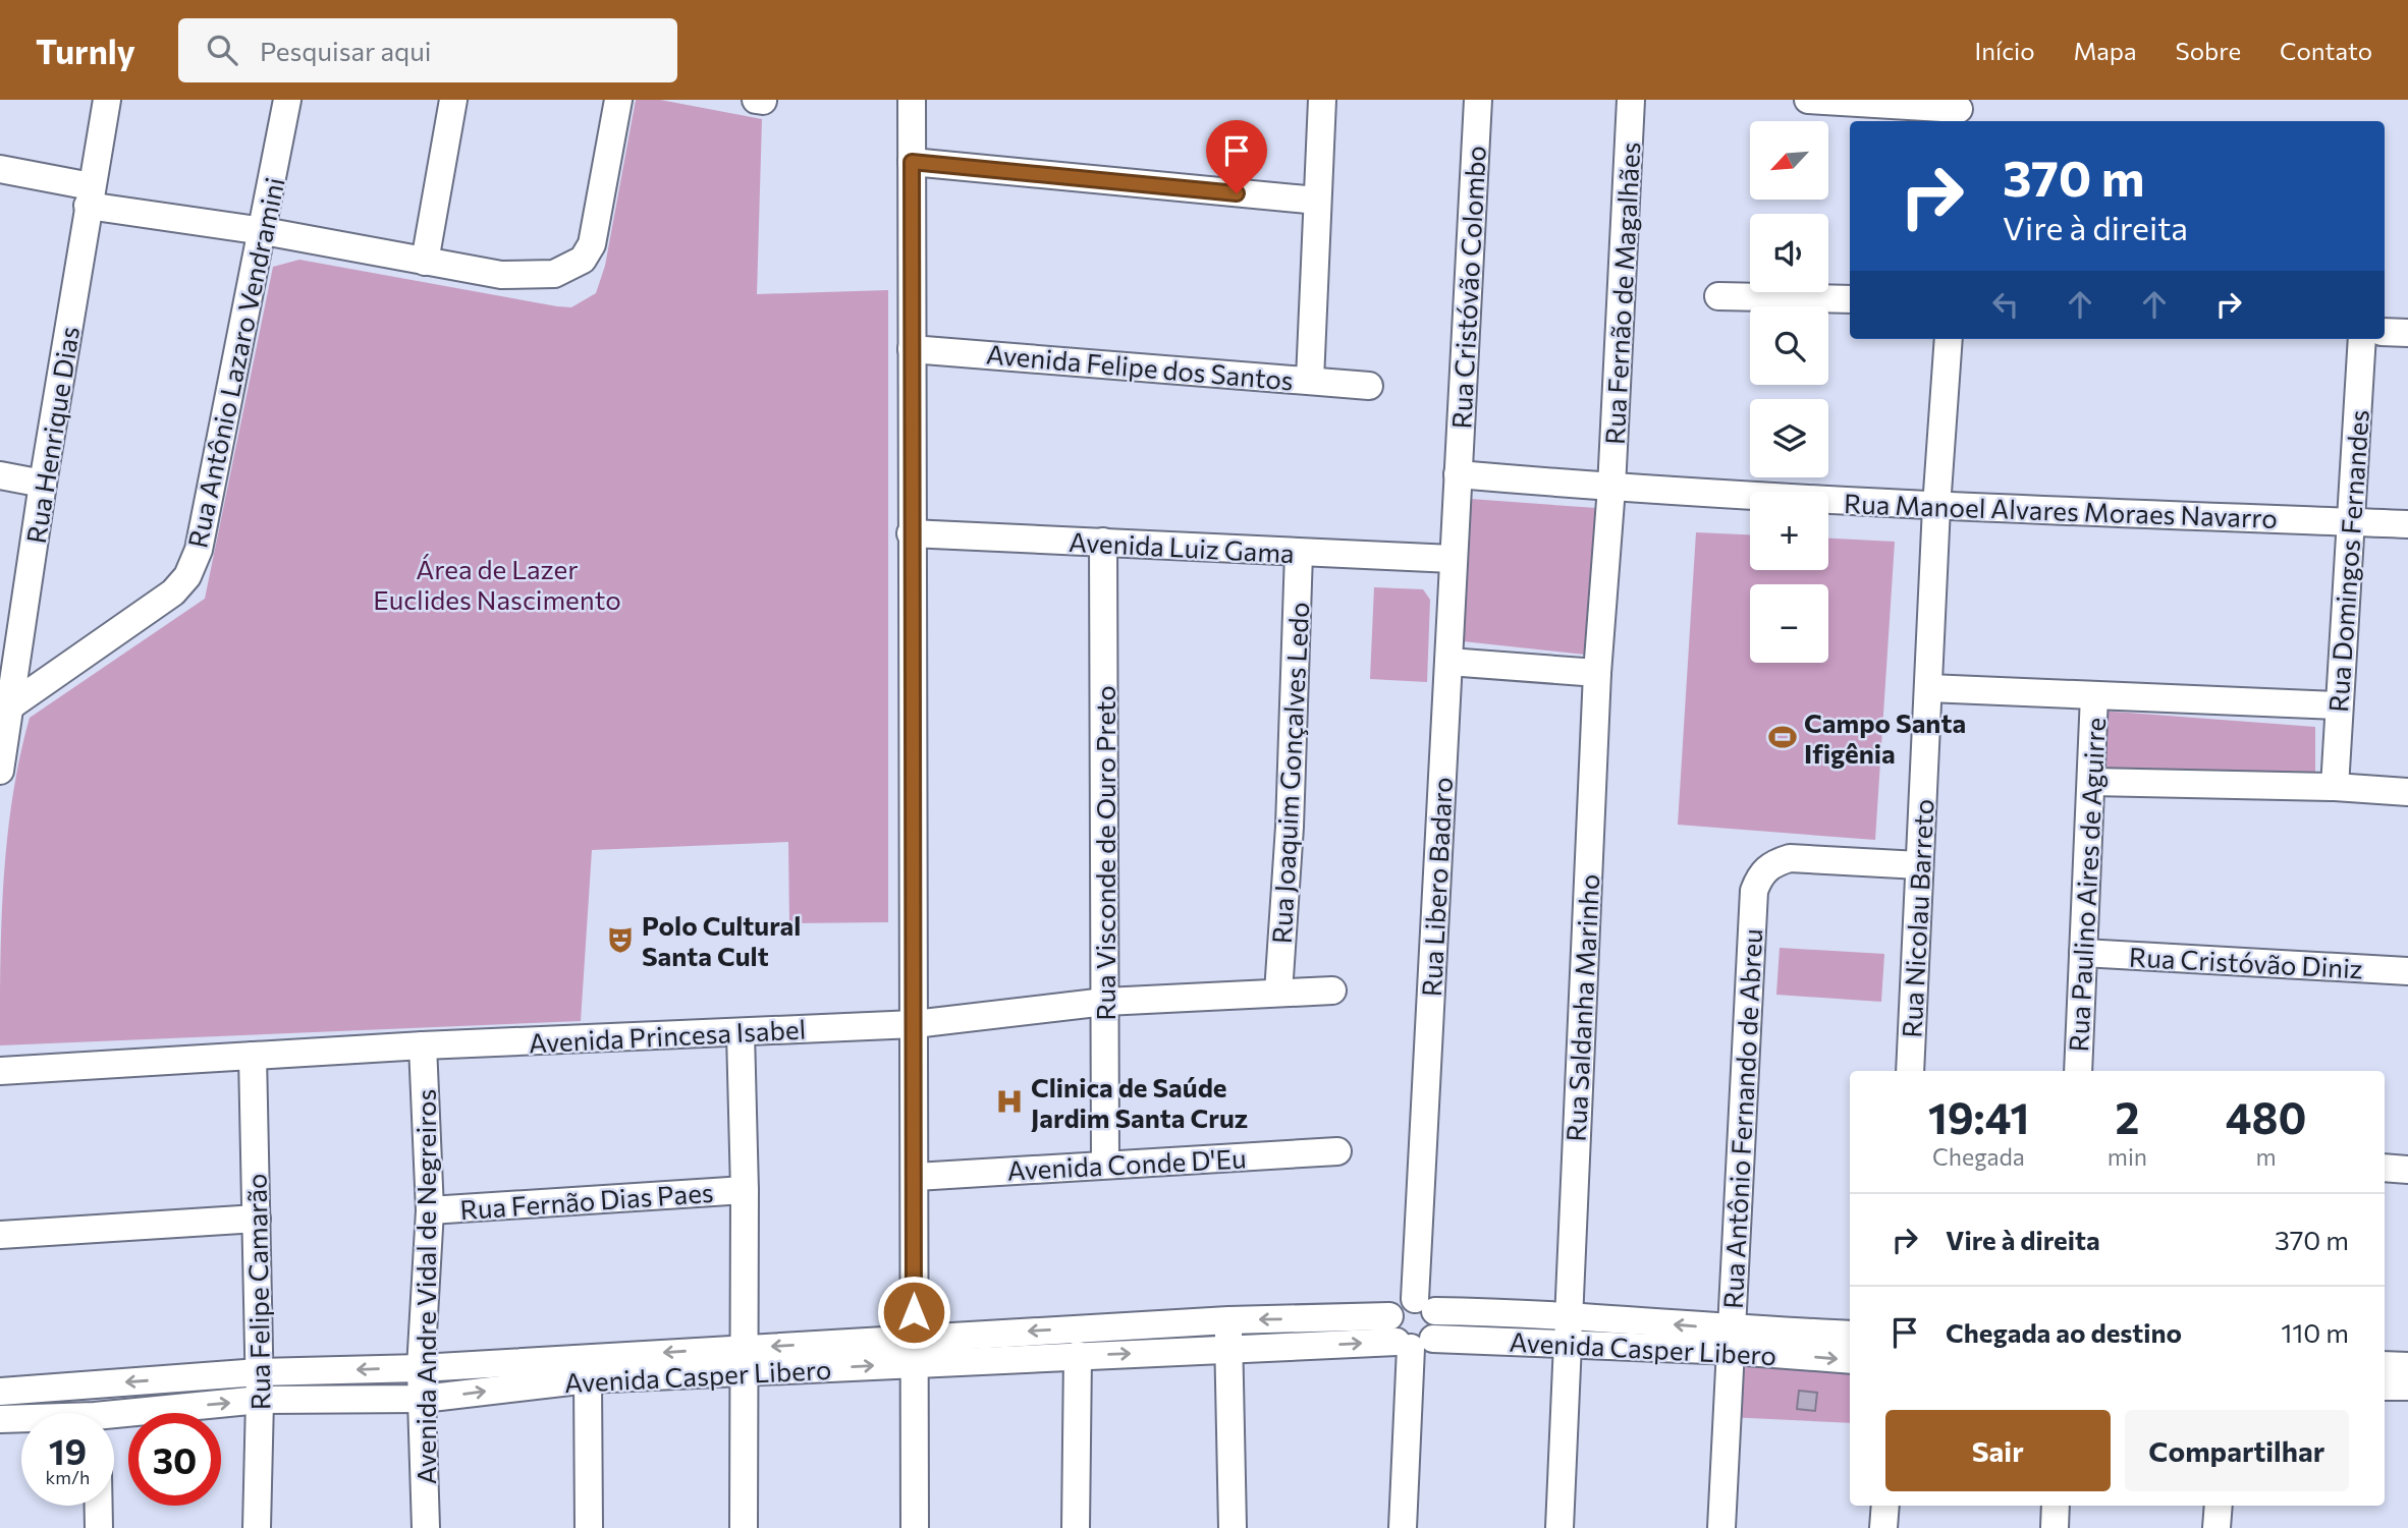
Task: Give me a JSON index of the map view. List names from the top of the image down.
{
  "streets": {
    "street": [
      "Rua Cristóvão Colombo",
      "Rua Fernão de Magalhães",
      "Rua Antônio Lazaro Vendramini",
      "Avenida Felipe dos Santos",
      "Rua Henrique Dias",
      "Rua Manoel Alvares Moraes Navarro",
      "Avenida Luiz Gama",
      "Rua Domingos Fernandes",
      "Rua Joaquim Gonçalves Ledo",
      "Rua Visconde de Ouro Preto",
      "Rua Paulino Aires de Aguirre",
      "Rua Libero Badaro",
      "Rua Nicolau Barreto",
      "Rua Cristóvão Diniz",
      "Rua Saldanha Marinho",
      "Avenida Princesa Isabel",
      "Rua Antônio Fernando de Abreu",
      "Avenida Conde D'Eu",
      "Rua Fernão Dias Paes",
      "Avenida Andre Vidal de Negreiros",
      "Rua Felipe Camarão",
      "Avenida Casper Libero"
    ]
  },
  "crossings": [
    ["Rua Cristóvão Colombo", "Rua Manoel Alvares Moraes Navarro"],
    ["Rua Cristóvão Colombo", "Rua Libero Badaro"],
    ["Rua Fernão de Magalhães", "Rua Manoel Alvares Moraes Navarro"],
    ["Rua Fernão de Magalhães", "Rua Saldanha Marinho"],
    ["Rua Antônio Lazaro Vendramini", "Rua Henrique Dias"],
    ["Rua Manoel Alvares Moraes Navarro", "Rua Domingos Fernandes"],
    ["Rua Manoel Alvares Moraes Navarro", "Rua Libero Badaro"],
    ["Rua Manoel Alvares Moraes Navarro", "Rua Nicolau Barreto"],
    ["Rua Manoel Alvares Moraes Navarro", "Rua Saldanha Marinho"],
    ["Avenida Luiz Gama", "Rua Joaquim Gonçalves Ledo"],
    ["Avenida Luiz Gama", "Rua Visconde de Ouro Preto"],
    ["Avenida Luiz Gama", "Rua Libero Badaro"],
    ["Rua Joaquim Gonçalves Ledo", "Avenida Princesa Isabel"],
    ["Rua Visconde de Ouro Preto", "Avenida Princesa Isabel"],
    ["Rua Visconde de Ouro Preto", "Avenida Conde D'Eu"],
    ["Rua Paulino Aires de Aguirre", "Rua Cristóvão Diniz"],
    ["Rua Libero Badaro", "Avenida Casper Libero"],
    ["Rua Nicolau Barreto", "Rua Antônio Fernando de Abreu"],
    ["Rua Saldanha Marinho", "Avenida Casper Libero"],
    ["Avenida Princesa Isabel", "Avenida Andre Vidal de Negreiros"],
    ["Avenida Princesa Isabel", "Rua Felipe Camarão"],
    ["Rua Antônio Fernando de Abreu", "Avenida Casper Libero"],
    ["Rua Fernão Dias Paes", "Avenida Andre Vidal de Negreiros"],
    ["Avenida Andre Vidal de Negreiros", "Avenida Casper Libero"],
    ["Rua Felipe Camarão", "Avenida Casper Libero"]
  ],
  "parks": ["Área de Lazer Euclides Nascimento"],
  "places": {
    "sports": ["Campo Santa Ifigênia"],
    "theatre": ["Polo Cultural Santa Cult"],
    "hospital": ["Clinica de Saúde Jardim Santa Cruz"]
  },
  "north": "bottom left",
  "page": {
    "header": "Turnly",
    "search": "Pesquisar aqui",
    "nav": [
      "Início",
      "Mapa",
      "Sobre",
      "Contato"
    ],
    "map_buttons": ["+", "−"],
    "turn": ["370 m", "Vire à direita"],
    "eta": [
      "19:41",
      "Chegada",
      "2",
      "min",
      "480",
      "m"
    ],
    "list": [
      {
        "name": "Vire à direita",
        "value": "370 m"
      },
      {
        "name": "Chegada ao destino",
        "value": "110 m"
      }
    ],
    "buttons": ["Sair", "Compartilhar"],
    "speed": "19 km/h",
    "limit": "30"
  }
}
